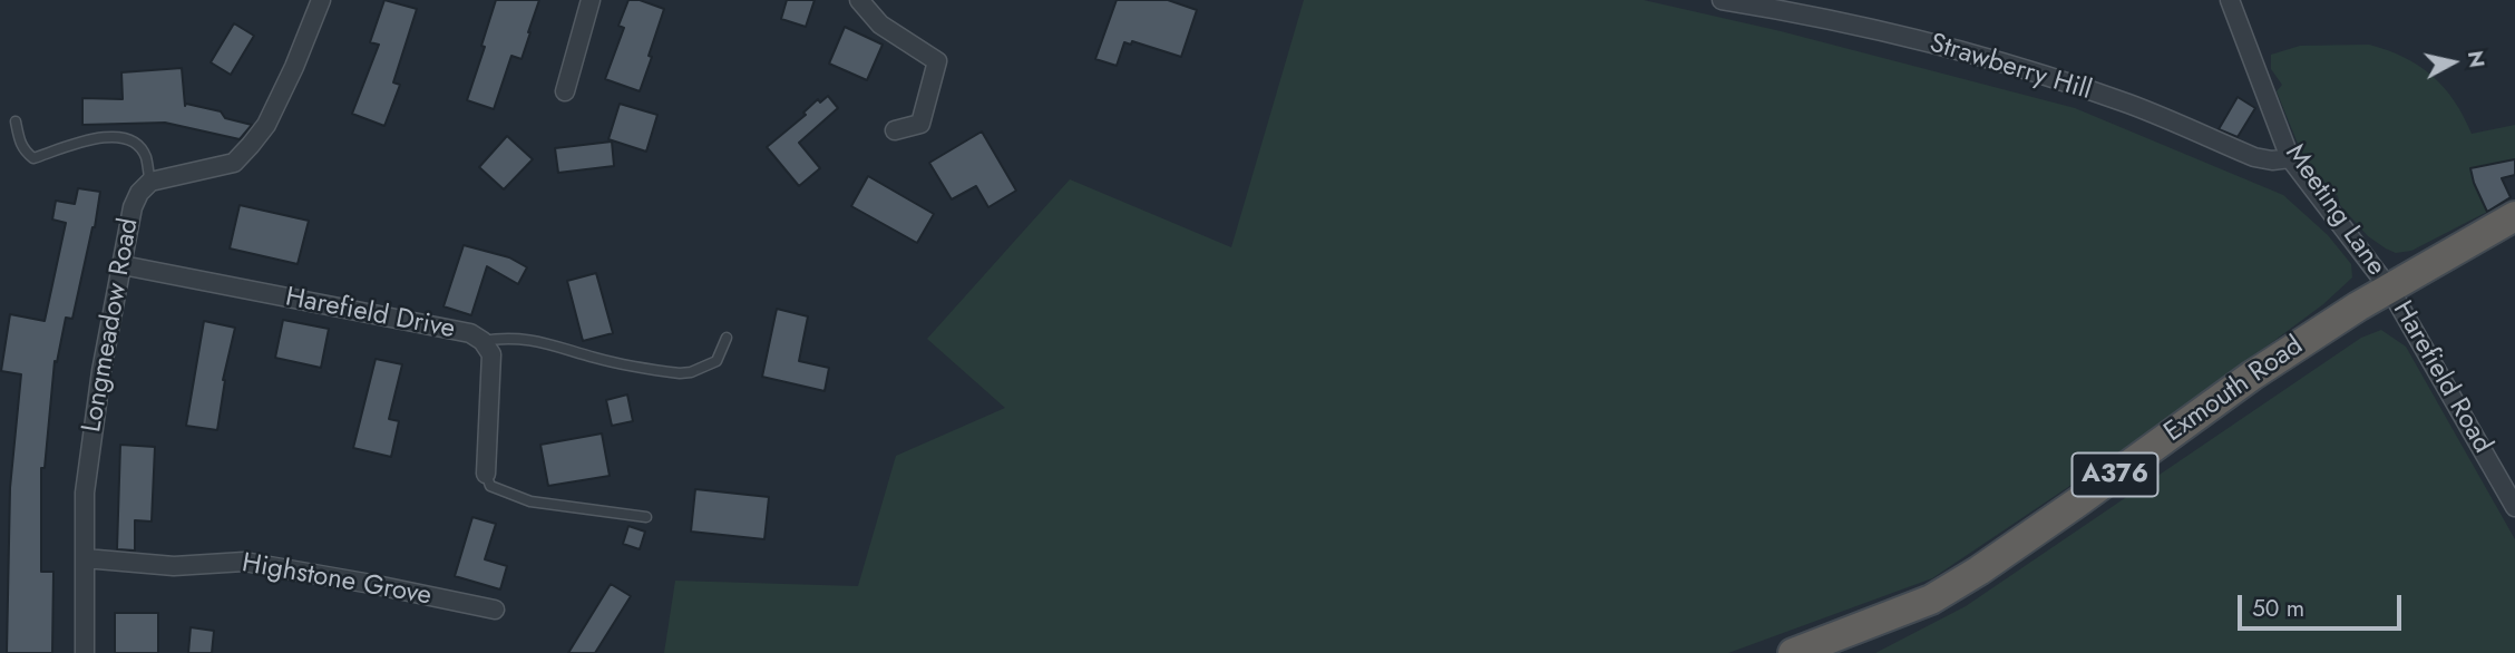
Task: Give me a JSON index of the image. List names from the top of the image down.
{
  "streets": {
    "highway": ["Exmouth Road", "A376"],
    "street": [
      "Strawberry Hill",
      "Meeting Lane",
      "Harefield Drive",
      "Longmeadow Road",
      "Harefield Road",
      "Highstone Grove"
    ]
  },
  "crossings": [
    ["Strawberry Hill", "Meeting Lane"],
    ["Meeting Lane", "Harefield Road"],
    ["Meeting Lane", "Exmouth Road"],
    ["Harefield Drive", "Longmeadow Road"],
    ["Longmeadow Road", "Highstone Grove"],
    ["Harefield Road", "Exmouth Road"]
  ],
  "scale_bar": "50 m",
  "north": "right"
}
